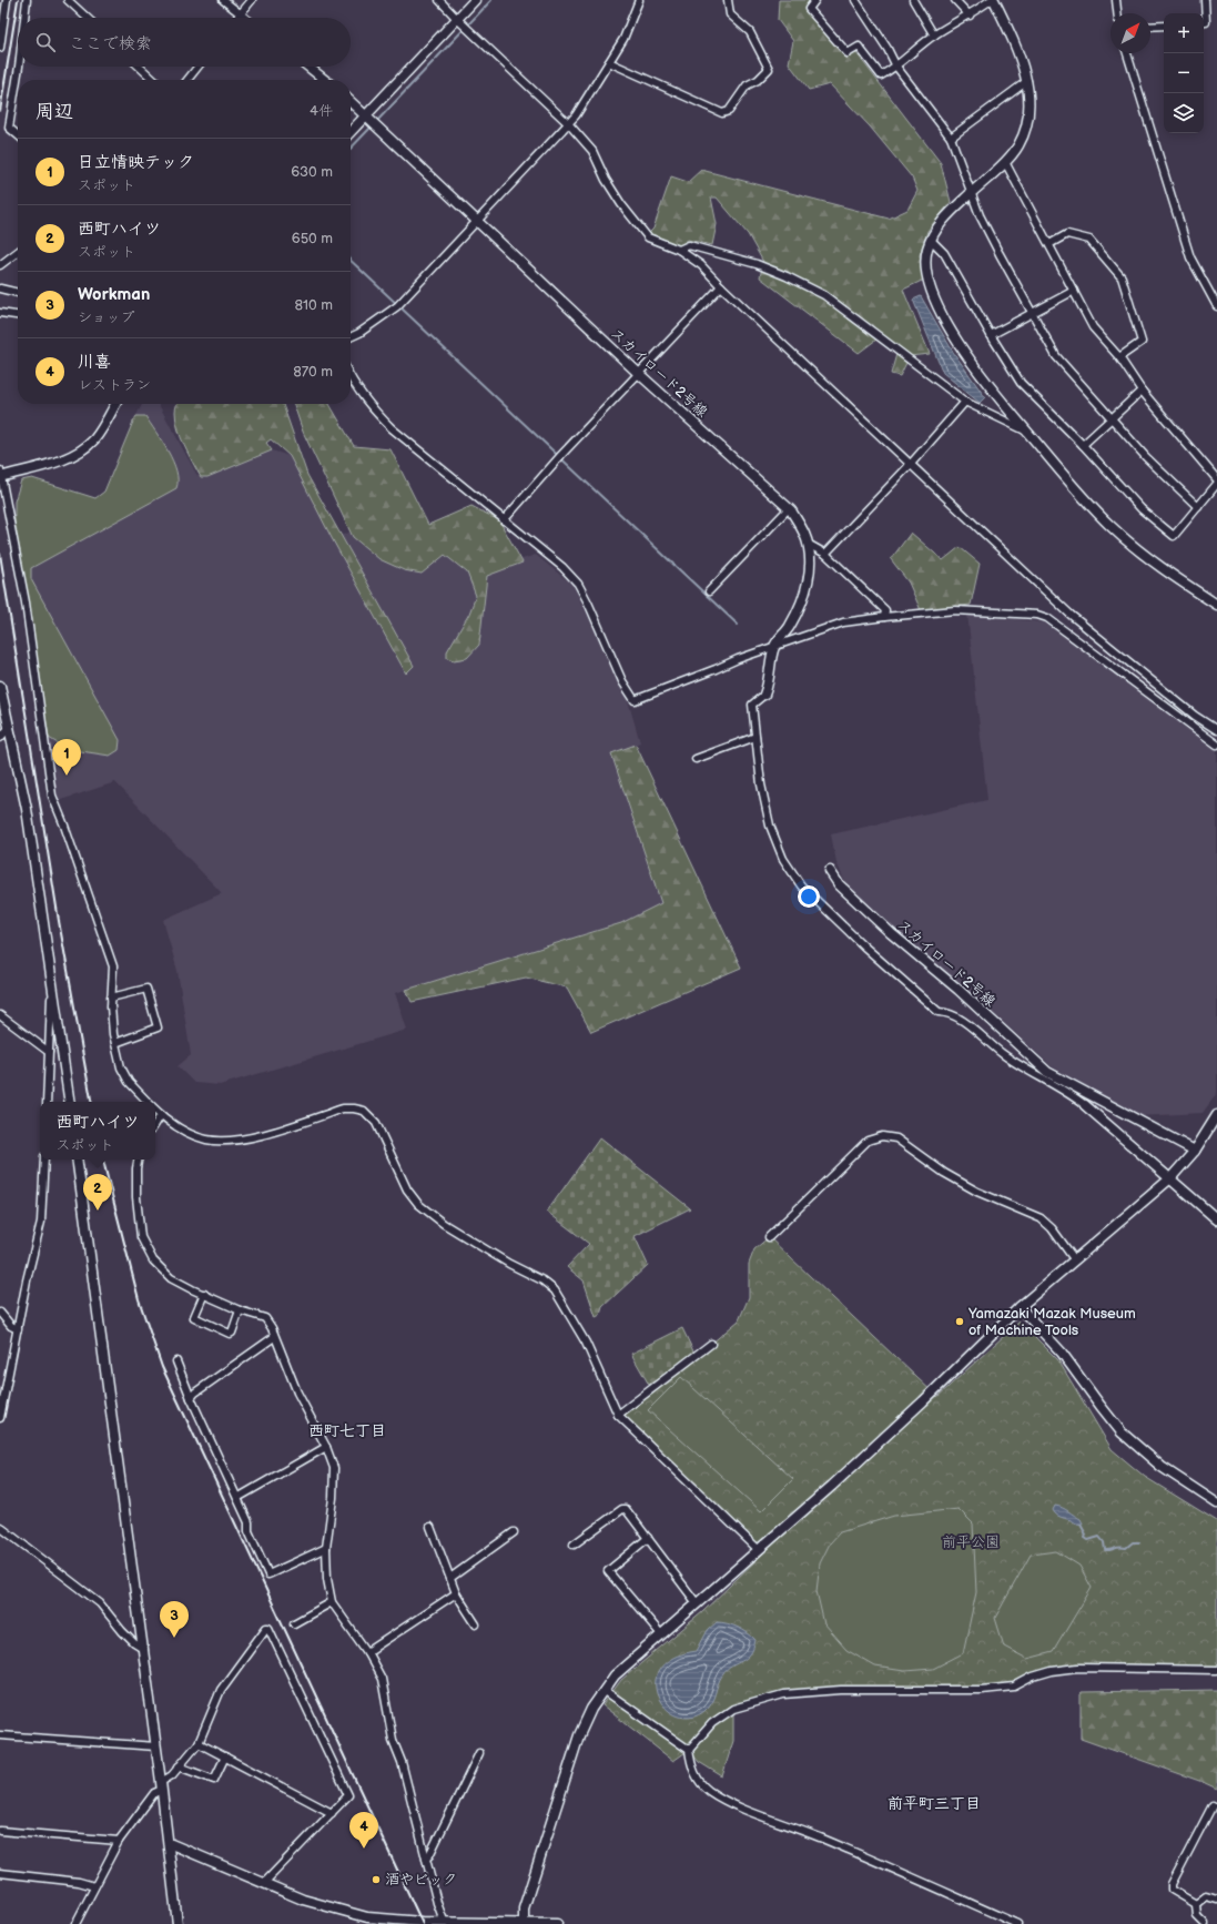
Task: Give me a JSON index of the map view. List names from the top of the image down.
{
  "streets": {
    "street": ["スカイロード2号線"]
  },
  "districts": ["西町七丁目", "前平町三丁目"],
  "parks": ["前平公園"],
  "places": ["Yamazaki Mazak Museum of Machine Tools", "酒やビック"],
  "north": "top right",
  "page": {
    "map_buttons": ["+", "−"],
    "search": "ここで検索",
    "heading": ["周辺", "4件"],
    "list": [
      {
        "mark": "1",
        "name": "日立情映テック",
        "note": "スポット",
        "value": "630 m"
      },
      {
        "mark": "2",
        "name": "西町ハイツ",
        "note": "スポット",
        "value": "650 m"
      },
      {
        "mark": "3",
        "name": "Workman",
        "note": "ショップ",
        "value": "810 m"
      },
      {
        "mark": "4",
        "name": "川喜",
        "note": "レストラン",
        "value": "870 m"
      }
    ],
    "pins": [
      "1",
      "2",
      "3",
      "4"
    ],
    "popup": ["西町ハイツ", "スポット"]
  }
}
